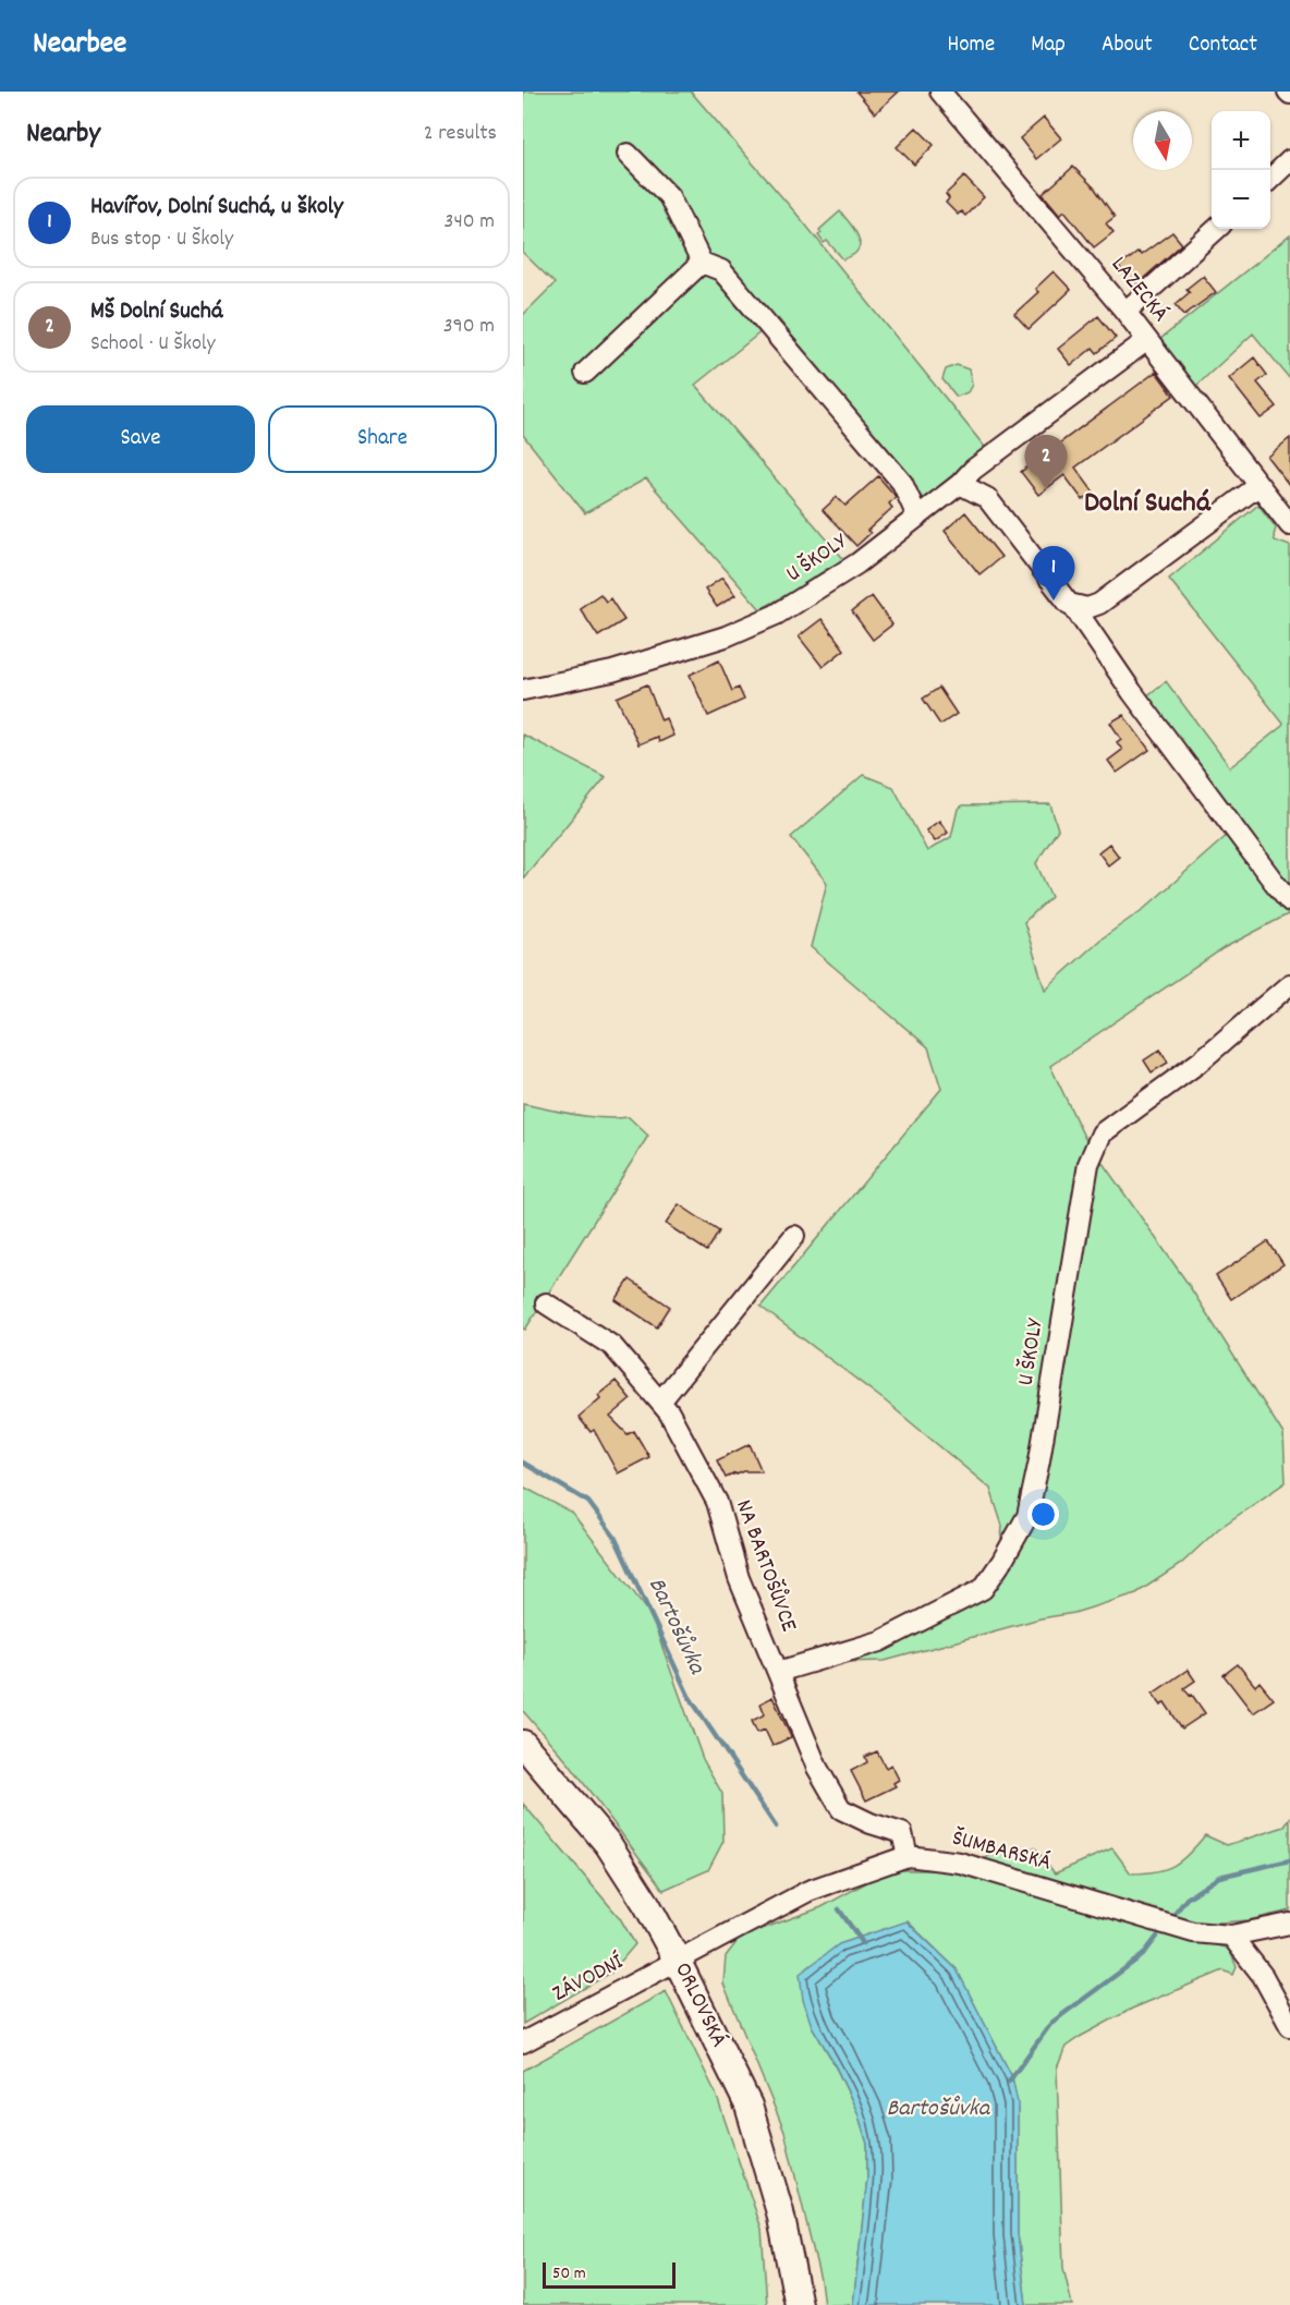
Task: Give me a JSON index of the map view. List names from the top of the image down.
{
  "streets": {
    "street": [
      "LAZECKÁ",
      "U ŠKOLY",
      "NA BARTOŠŮVCE",
      "ŠUMBARSKÁ",
      "ZÁVODNÍ",
      "ORLOVSKÁ"
    ]
  },
  "crossings": [
    ["LAZECKÁ", "U ŠKOLY"],
    ["U ŠKOLY", "NA BARTOŠŮVCE"],
    ["NA BARTOŠŮVCE", "ŠUMBARSKÁ"],
    ["ŠUMBARSKÁ", "ZÁVODNÍ"],
    ["ŠUMBARSKÁ", "ORLOVSKÁ"],
    ["ZÁVODNÍ", "ORLOVSKÁ"]
  ],
  "districts": ["Dolní Suchá"],
  "water": ["Bartošůvka"],
  "scale_bar": "50 m",
  "north": "bottom",
  "page": {
    "header": "Nearbee",
    "nav": [
      "Home",
      "Map",
      "About",
      "Contact"
    ],
    "heading": ["Nearby", "2 results"],
    "map_buttons": ["+", "−"],
    "list": [
      {
        "mark": "1",
        "name": "Havířov, Dolní Suchá, u školy",
        "note": "Bus stop · U Školy",
        "value": "340 m"
      },
      {
        "mark": "2",
        "name": "MŠ Dolní Suchá",
        "note": "School · U Školy",
        "value": "390 m"
      }
    ],
    "buttons": ["Save", "Share"],
    "pins": ["2", "1"],
    "scale": "50 m"
  }
}
